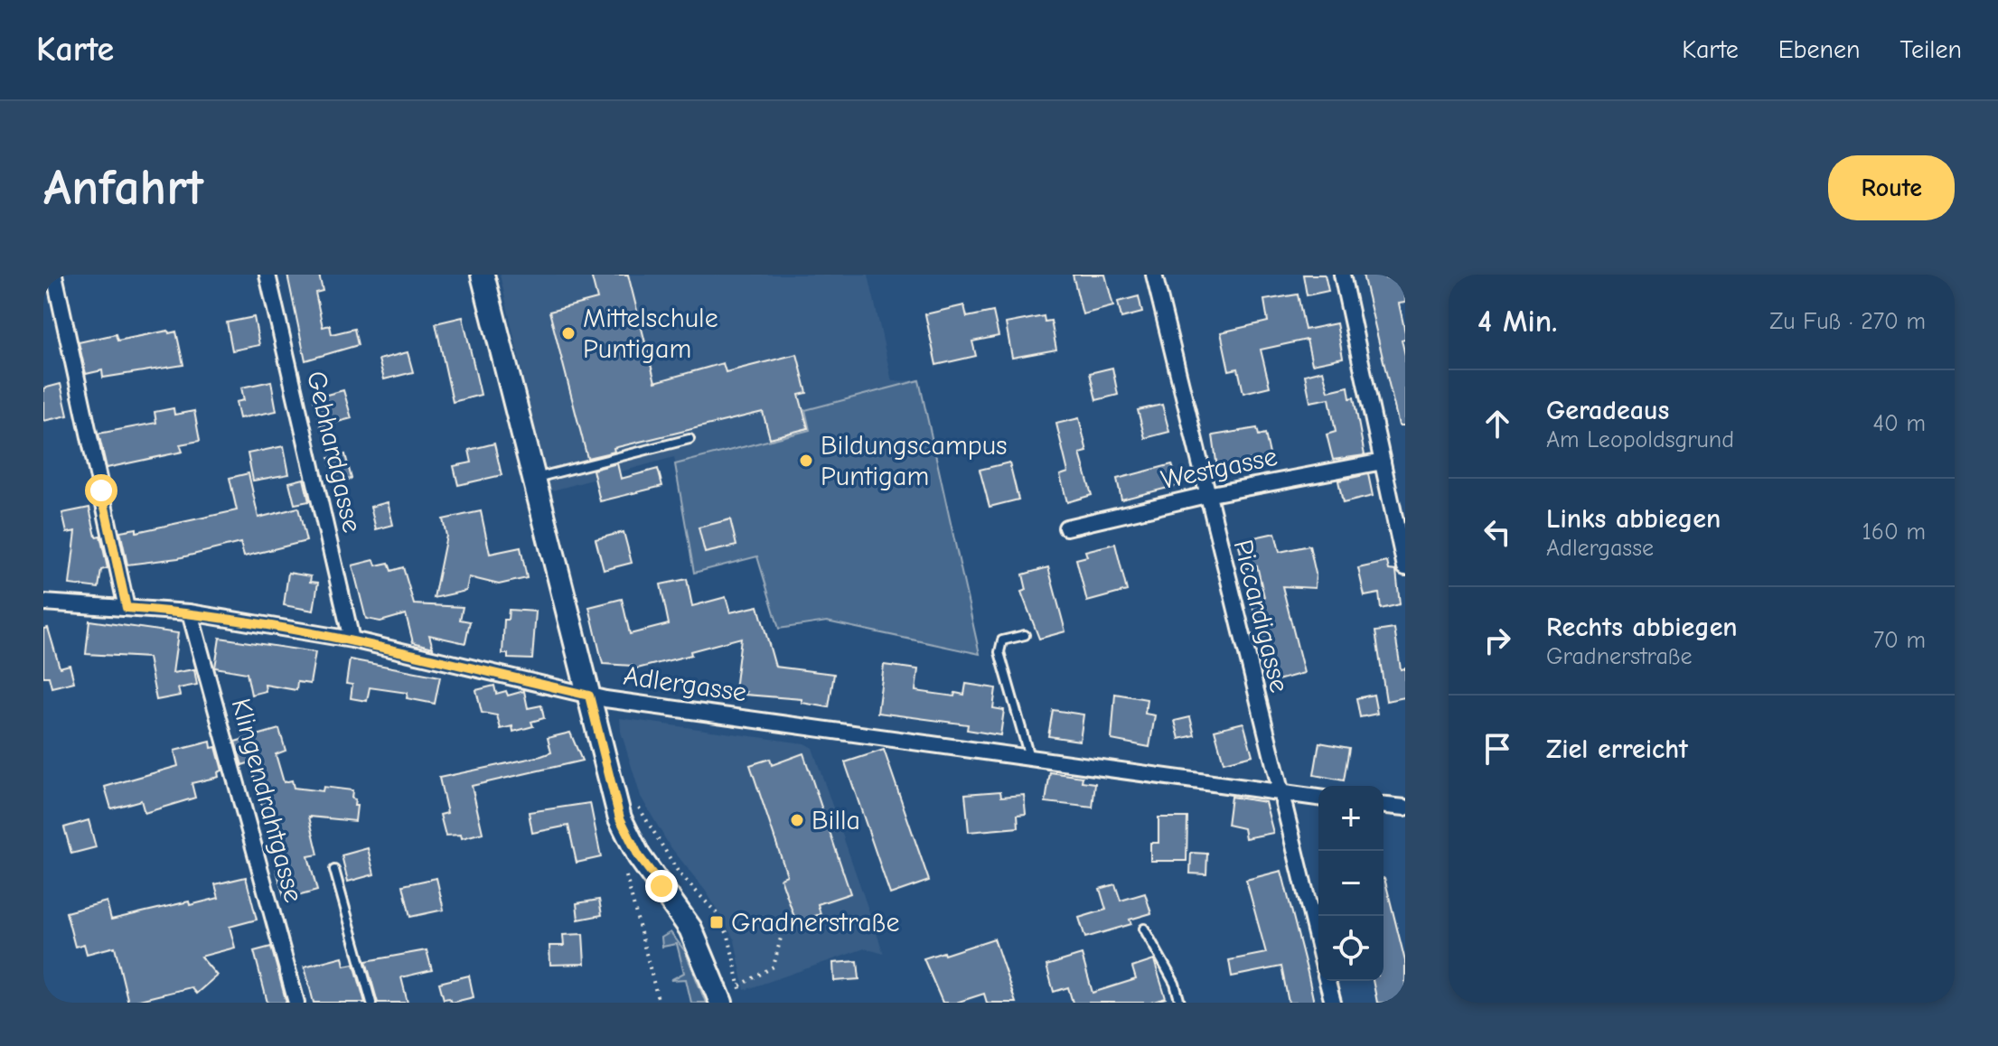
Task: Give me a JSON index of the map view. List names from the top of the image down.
{
  "streets": {
    "street": [
      "Gebhardgasse",
      "Westgasse",
      "Piccardigasse",
      "Adlergasse",
      "Klingendrahtgasse"
    ]
  },
  "crossings": [
    ["Gebhardgasse", "Adlergasse"],
    ["Westgasse", "Piccardigasse"],
    ["Piccardigasse", "Adlergasse"],
    ["Adlergasse", "Klingendrahtgasse"]
  ],
  "places": {
    "other": ["Mittelschule Puntigam", "Bildungscampus Puntigam", "Billa"],
    "transit": ["Gradnerstraße"]
  },
  "page": {
    "header": "Karte",
    "nav": ["Karte", "Ebenen", "Teilen"],
    "buttons": "Route",
    "title": "Anfahrt",
    "heading": ["4 Min.", "Zu Fuß · 270 m"],
    "list": [
      ["Geradeaus", "Am Leopoldsgrund", "40 m"],
      ["Links abbiegen", "Adlergasse", "160 m"],
      ["Rechts abbiegen", "Gradnerstraße", "70 m"],
      "Ziel erreicht"
    ],
    "map_buttons": ["+", "−"]
  }
}
